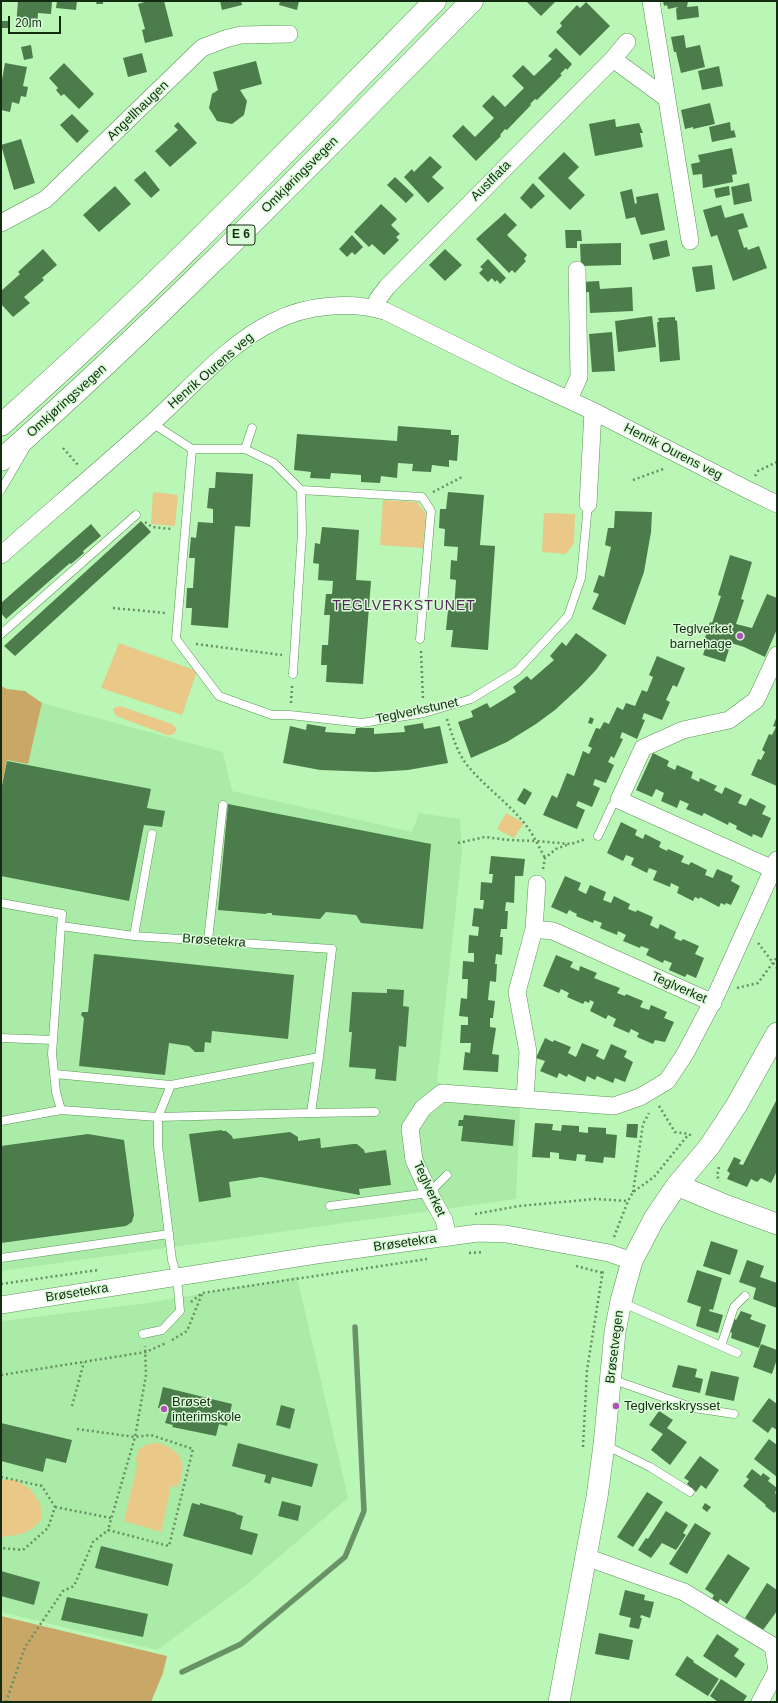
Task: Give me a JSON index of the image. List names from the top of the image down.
{
  "streets": {
    "highway": ["Omkjøringsvegen", "E 6"],
    "street": [
      "Angellhaugen",
      "Austflata",
      "Henrik Ourens veg",
      "Teglverkstunet",
      "Brøsetekra",
      "Teglverket",
      "Brøsetvegen"
    ]
  },
  "crossings": [
    ["Austflata", "Henrik Ourens veg"],
    ["Henrik Ourens veg", "Teglverkstunet"],
    ["Brøsetekra", "Teglverket"],
    ["Brøsetekra", "Brøsetvegen"]
  ],
  "districts": ["TEGLVERKSTUNET"],
  "places": ["Teglverket barnehage", "Teglverkskrysset", "Brøset interimskole"],
  "scale_bar": "20 m"
}
